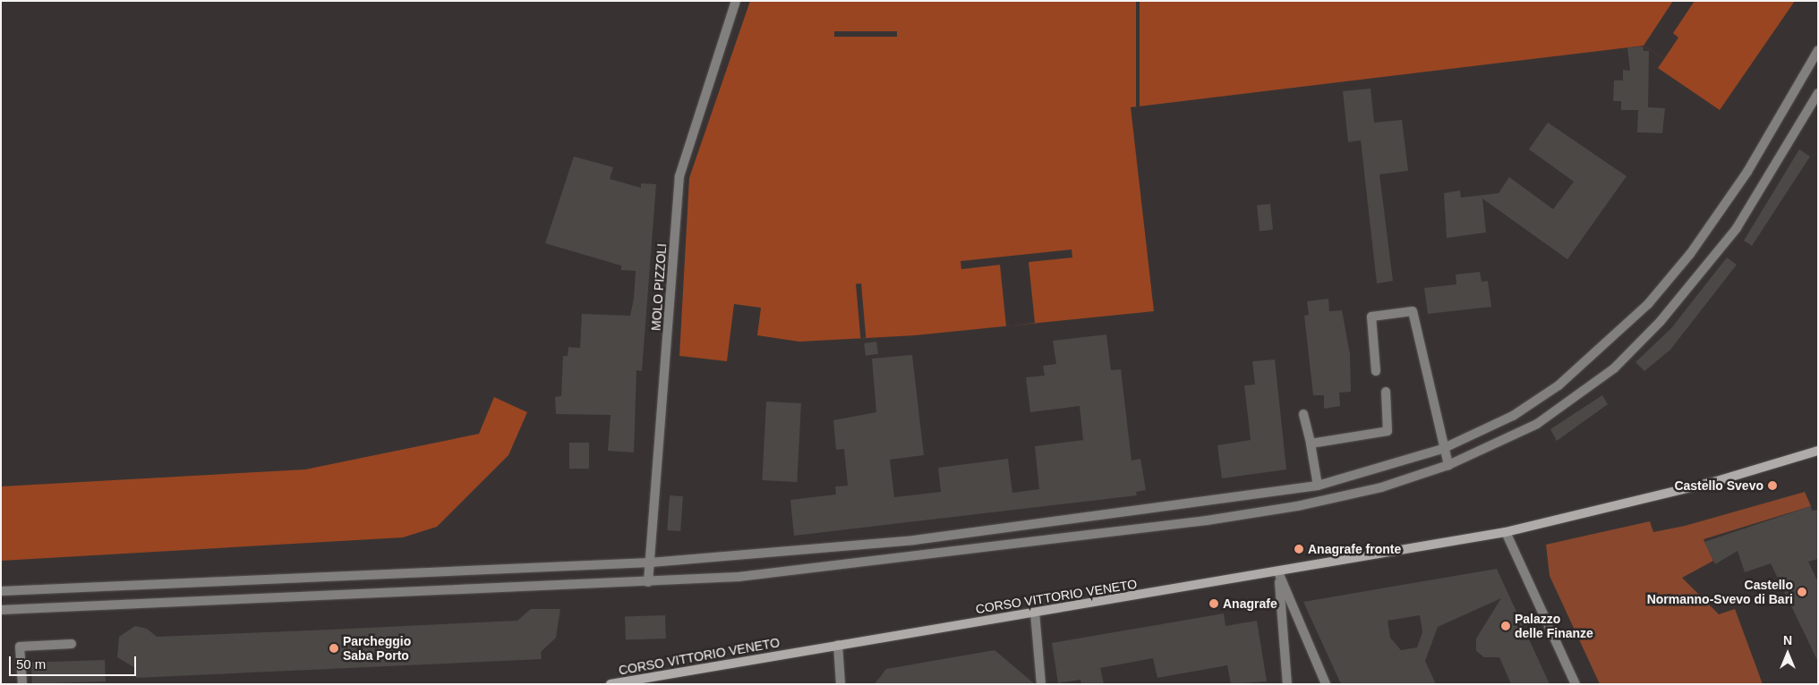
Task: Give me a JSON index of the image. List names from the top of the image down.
{
  "streets": {
    "main road": ["CORSO VITTORIO VENETO"],
    "street": ["MOLO PIZZOLI"]
  },
  "places": [
    "Castello Svevo",
    "Anagrafe fronte",
    "Castello Normanno-Svevo di Bari",
    "Anagrafe",
    "Palazzo delle Finanze",
    "Parcheggio Saba Porto"
  ],
  "scale_bar": "50 m",
  "north": "top"
}
